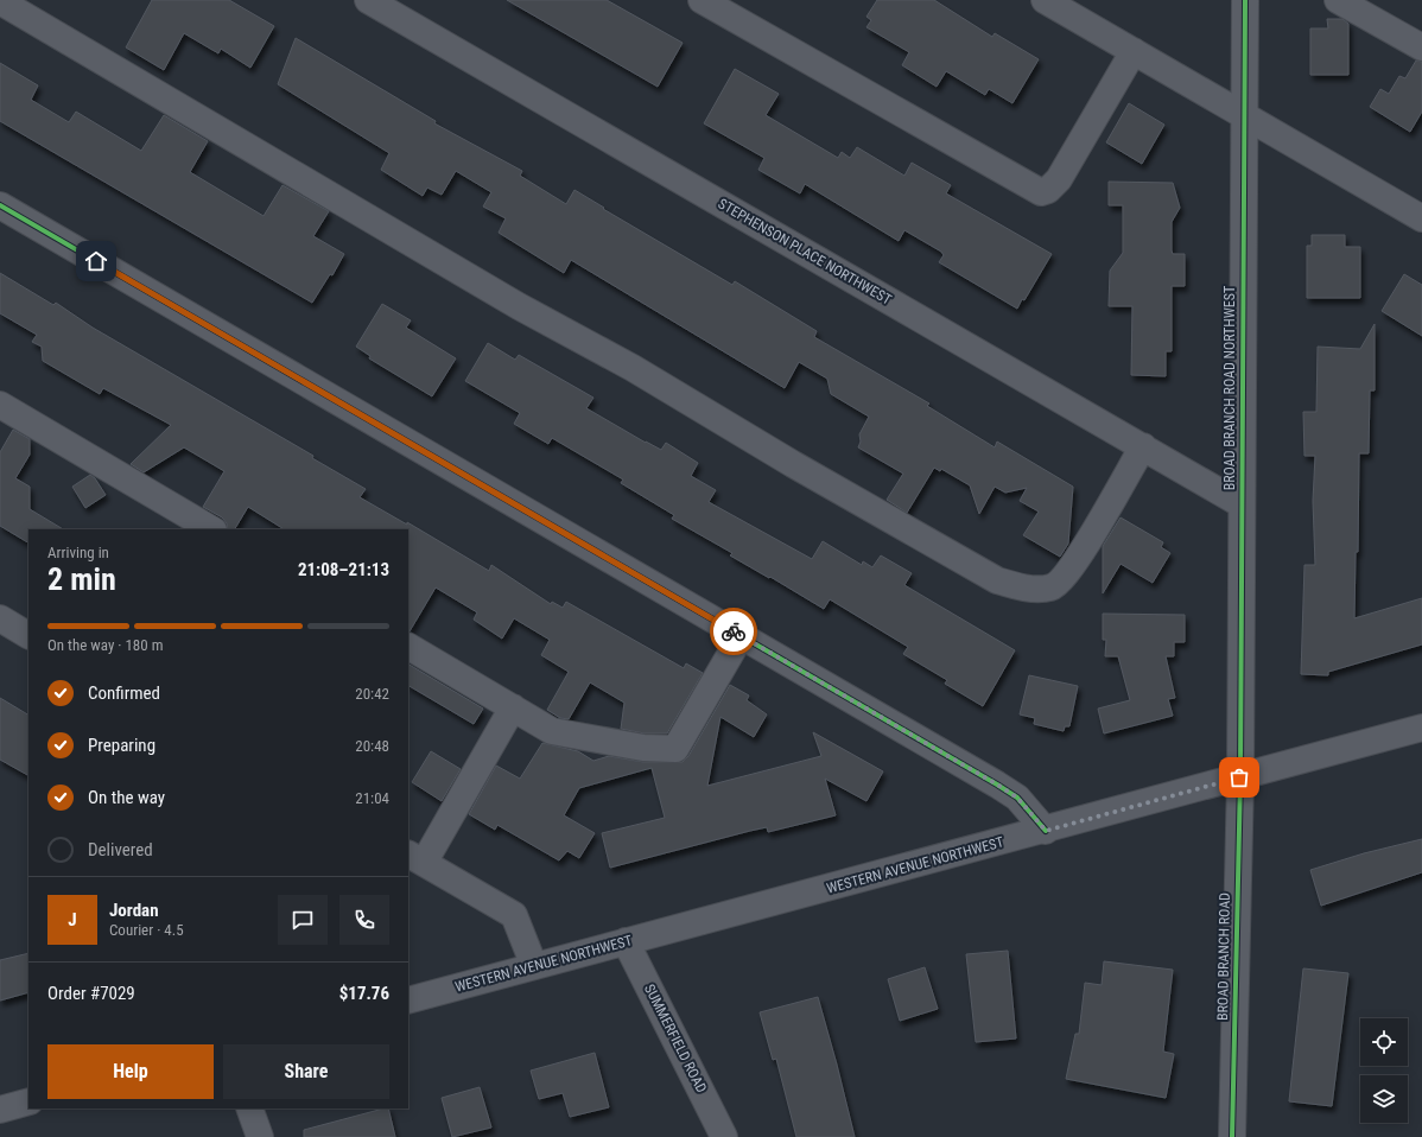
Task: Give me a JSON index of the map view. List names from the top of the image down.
{
  "streets": {
    "street": [
      "STEPHENSON PLACE NORTHWEST",
      "BROAD BRANCH ROAD NORTHWEST",
      "WESTERN AVENUE NORTHWEST",
      "BROAD BRANCH ROAD",
      "SUMMERFIELD ROAD"
    ]
  },
  "crossings": [
    ["STEPHENSON PLACE NORTHWEST", "BROAD BRANCH ROAD NORTHWEST"],
    ["BROAD BRANCH ROAD NORTHWEST", "WESTERN AVENUE NORTHWEST"],
    ["BROAD BRANCH ROAD NORTHWEST", "BROAD BRANCH ROAD"],
    ["WESTERN AVENUE NORTHWEST", "BROAD BRANCH ROAD"],
    ["WESTERN AVENUE NORTHWEST", "SUMMERFIELD ROAD"]
  ],
  "page": {
    "heading": ["2 min", "Arriving in", "21:08–21:13"],
    "panel": [
      "Jordan",
      "Courier · 4.5",
      "Order #7029",
      "$17.76"
    ],
    "bar": "On the way · 180 m",
    "list": [
      ["Confirmed", "20:42"],
      ["Preparing", "20:48"],
      ["On the way", "21:04"],
      "Delivered"
    ],
    "round": "J",
    "buttons": ["Help", "Share"]
  }
}
